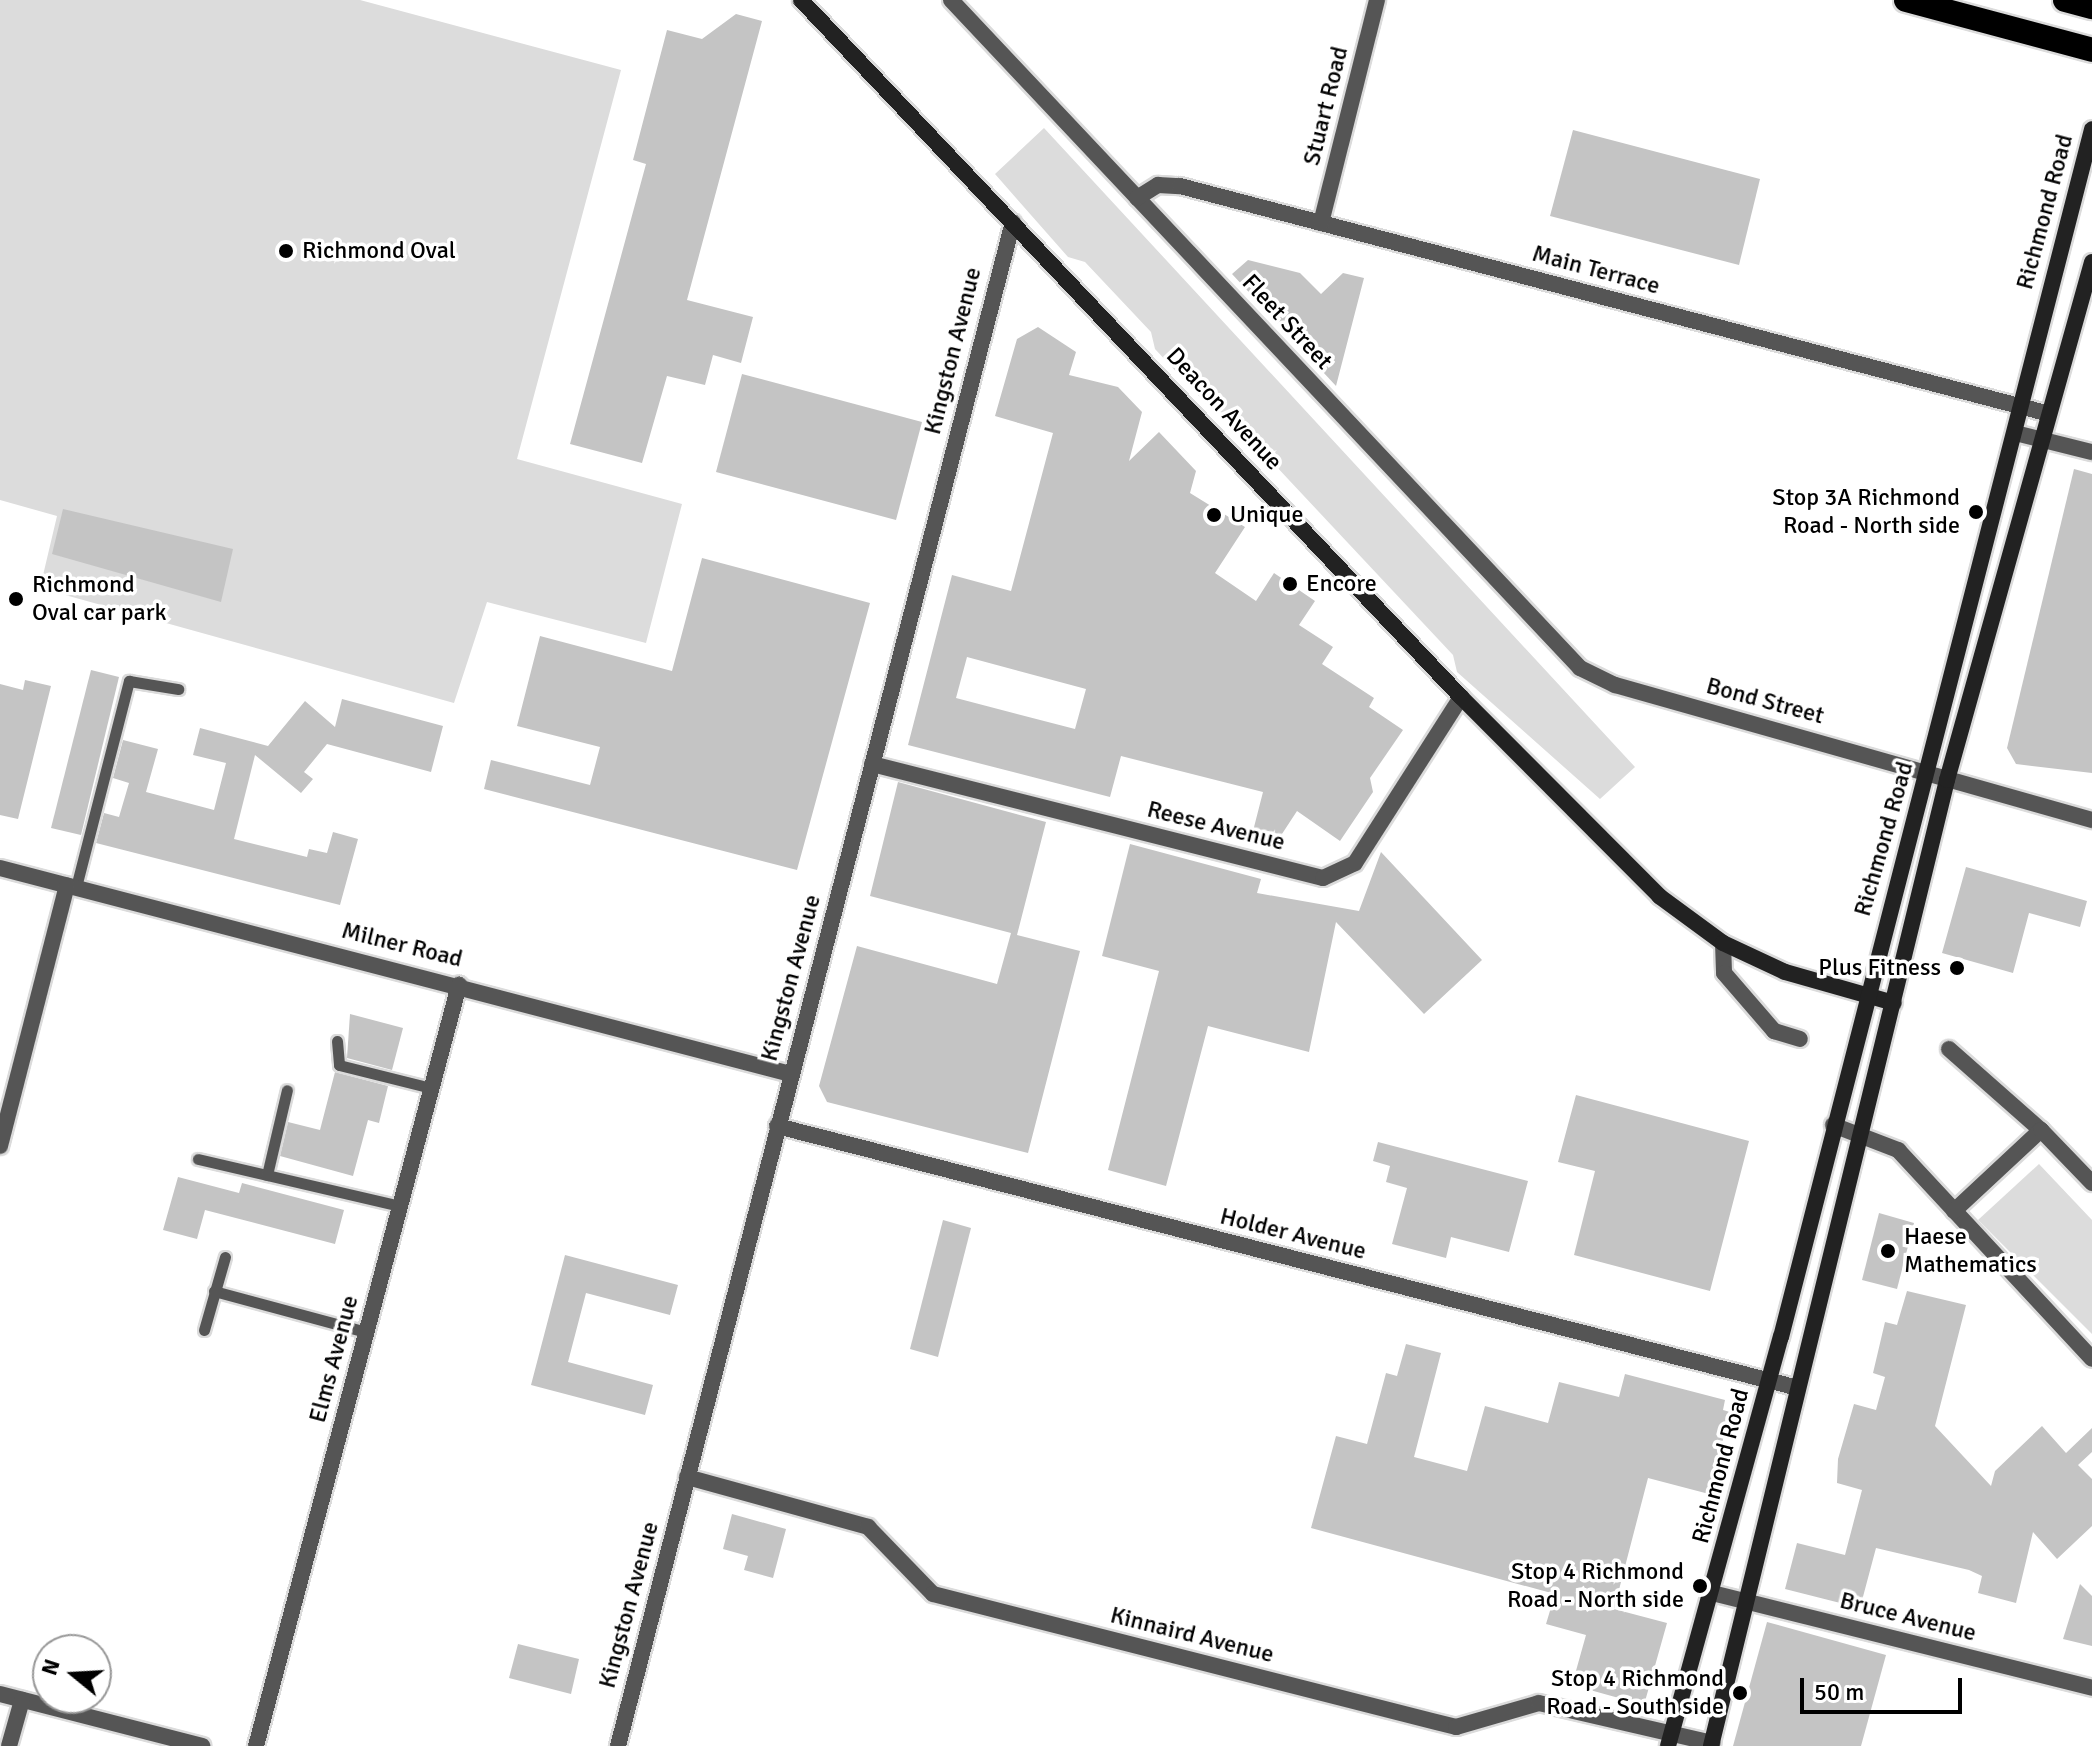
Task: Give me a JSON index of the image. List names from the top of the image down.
{
  "streets": {
    "main road": ["Richmond Road", "Deacon Avenue"],
    "street": [
      "Stuart Road",
      "Main Terrace",
      "Fleet Street",
      "Kingston Avenue",
      "Bond Street",
      "Reese Avenue",
      "Milner Road",
      "Holder Avenue",
      "Elms Avenue",
      "Bruce Avenue",
      "Kinnaird Avenue"
    ]
  },
  "crossings": [
    ["Stuart Road", "Main Terrace"],
    ["Richmond Road", "Main Terrace"],
    ["Richmond Road", "Deacon Avenue"],
    ["Richmond Road", "Bond Street"],
    ["Richmond Road", "Holder Avenue"],
    ["Richmond Road", "Bruce Avenue"],
    ["Richmond Road", "Kinnaird Avenue"],
    ["Main Terrace", "Fleet Street"],
    ["Fleet Street", "Bond Street"],
    ["Kingston Avenue", "Deacon Avenue"],
    ["Kingston Avenue", "Reese Avenue"],
    ["Kingston Avenue", "Milner Road"],
    ["Kingston Avenue", "Holder Avenue"],
    ["Kingston Avenue", "Kinnaird Avenue"],
    ["Deacon Avenue", "Reese Avenue"],
    ["Milner Road", "Elms Avenue"]
  ],
  "places": [
    "Richmond Oval",
    "Stop 3A Richmond Road - North side",
    "Unique",
    "Encore",
    "Richmond Oval car park",
    "Plus Fitness",
    "Haese Mathematics",
    "Stop 4 Richmond Road - North side",
    "Stop 4 Richmond Road - South side"
  ],
  "scale_bar": "50 m",
  "north": "left"
}
